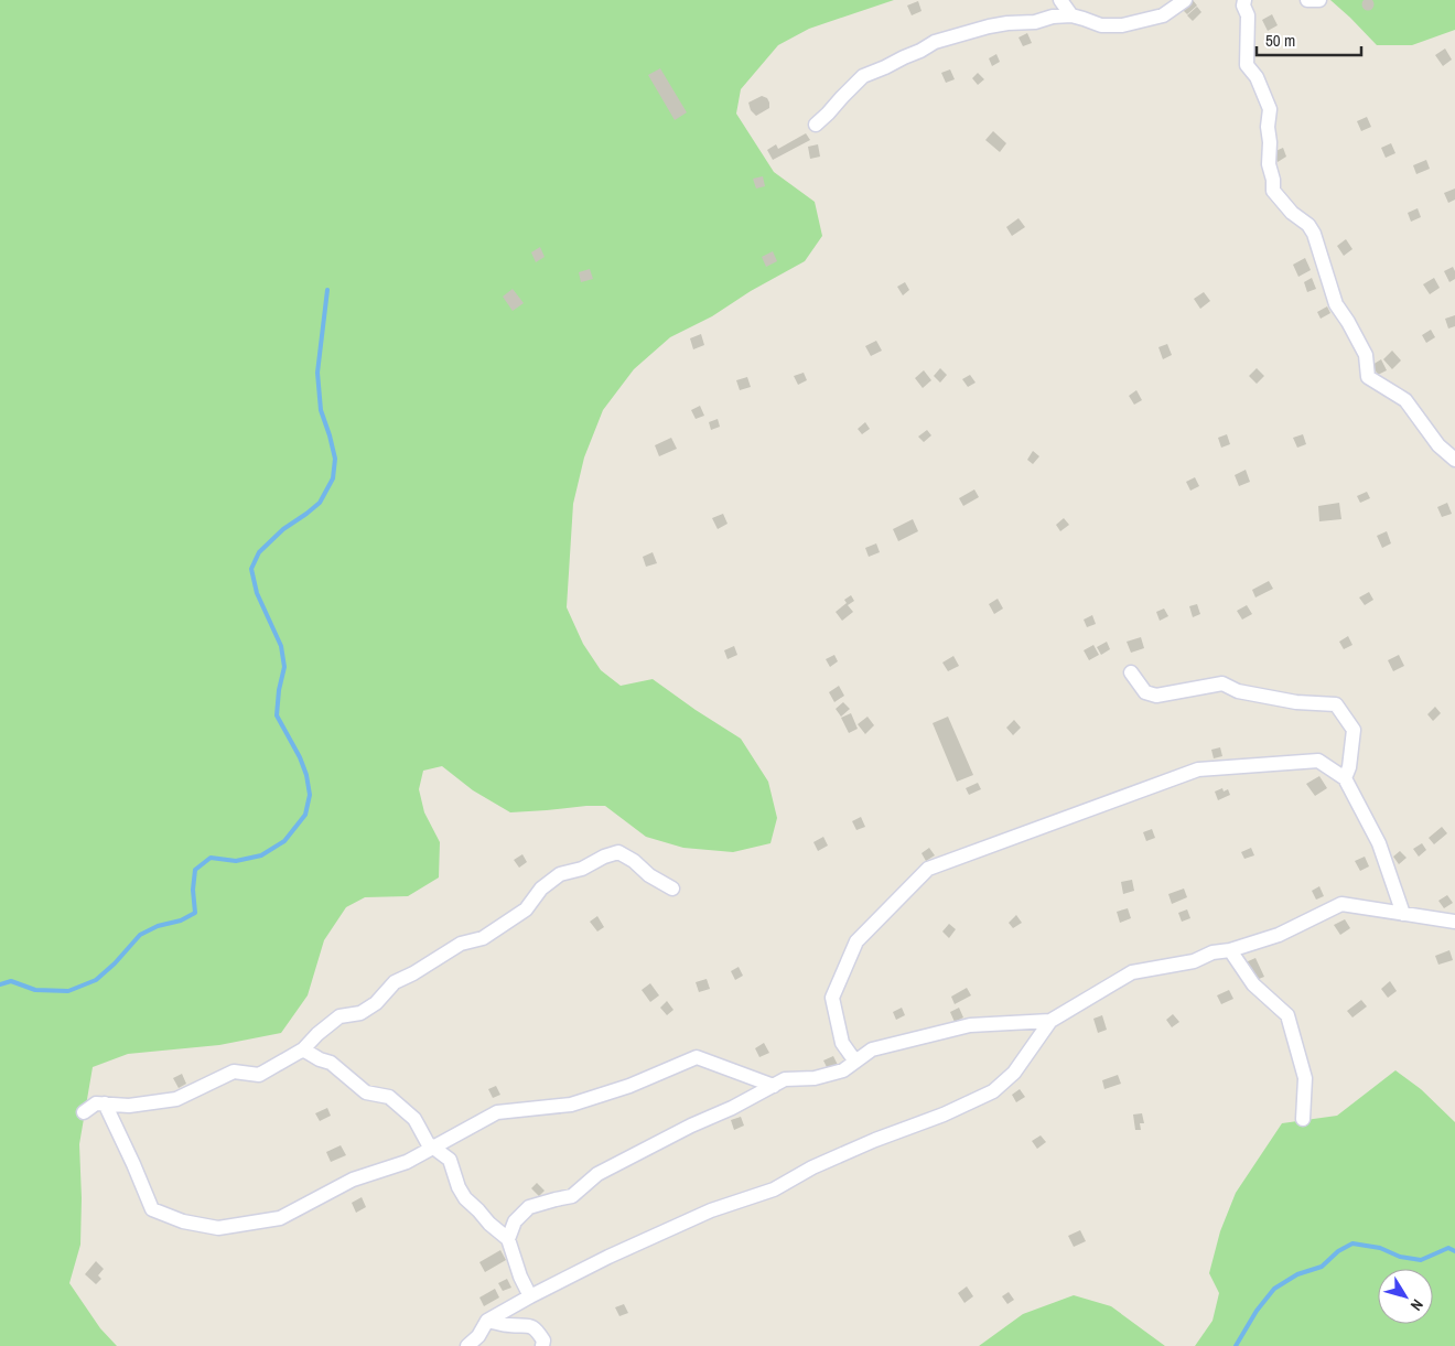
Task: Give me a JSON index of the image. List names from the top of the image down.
{
  "scale_bar": "50 m",
  "north": "bottom right"
}
